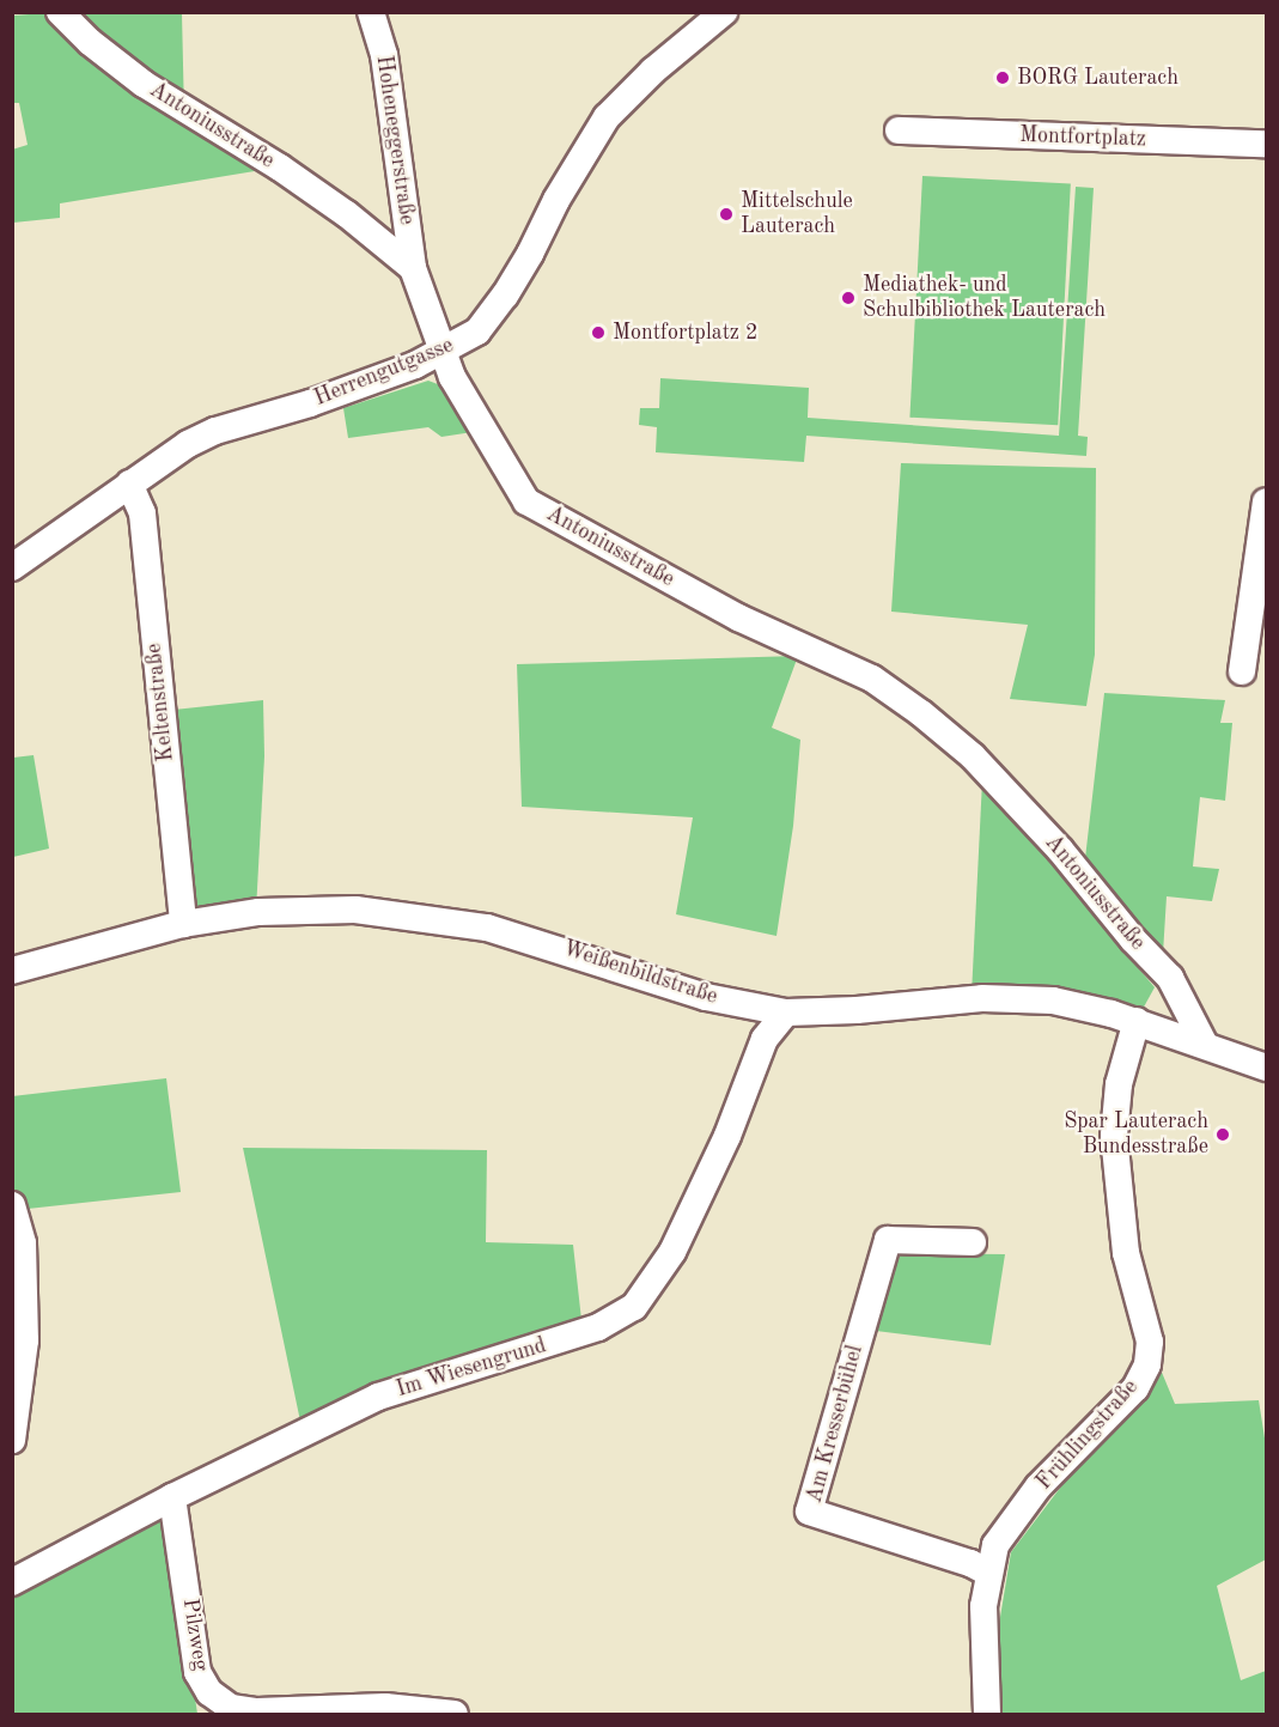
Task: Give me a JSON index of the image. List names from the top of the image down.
{
  "streets": {
    "street": [
      "Antoniusstraße",
      "Montfortplatz",
      "Hoheneggerstraße",
      "Herrengutgasse",
      "Keltenstraße",
      "Weißenbildstraße",
      "Im Wiesengrund",
      "Am Kresserbühel",
      "Frühlingstraße",
      "Pilzweg"
    ]
  },
  "crossings": [
    ["Antoniusstraße", "Hoheneggerstraße"],
    ["Antoniusstraße", "Herrengutgasse"],
    ["Antoniusstraße", "Weißenbildstraße"],
    ["Herrengutgasse", "Keltenstraße"],
    ["Keltenstraße", "Weißenbildstraße"],
    ["Weißenbildstraße", "Im Wiesengrund"],
    ["Weißenbildstraße", "Frühlingstraße"],
    ["Im Wiesengrund", "Pilzweg"],
    ["Am Kresserbühel", "Frühlingstraße"]
  ],
  "places": [
    "BORG Lauterach",
    "Mittelschule Lauterach",
    "Mediathek- und Schulbibliothek Lauterach",
    "Montfortplatz 2",
    "Spar Lauterach Bundesstraße"
  ]
}
